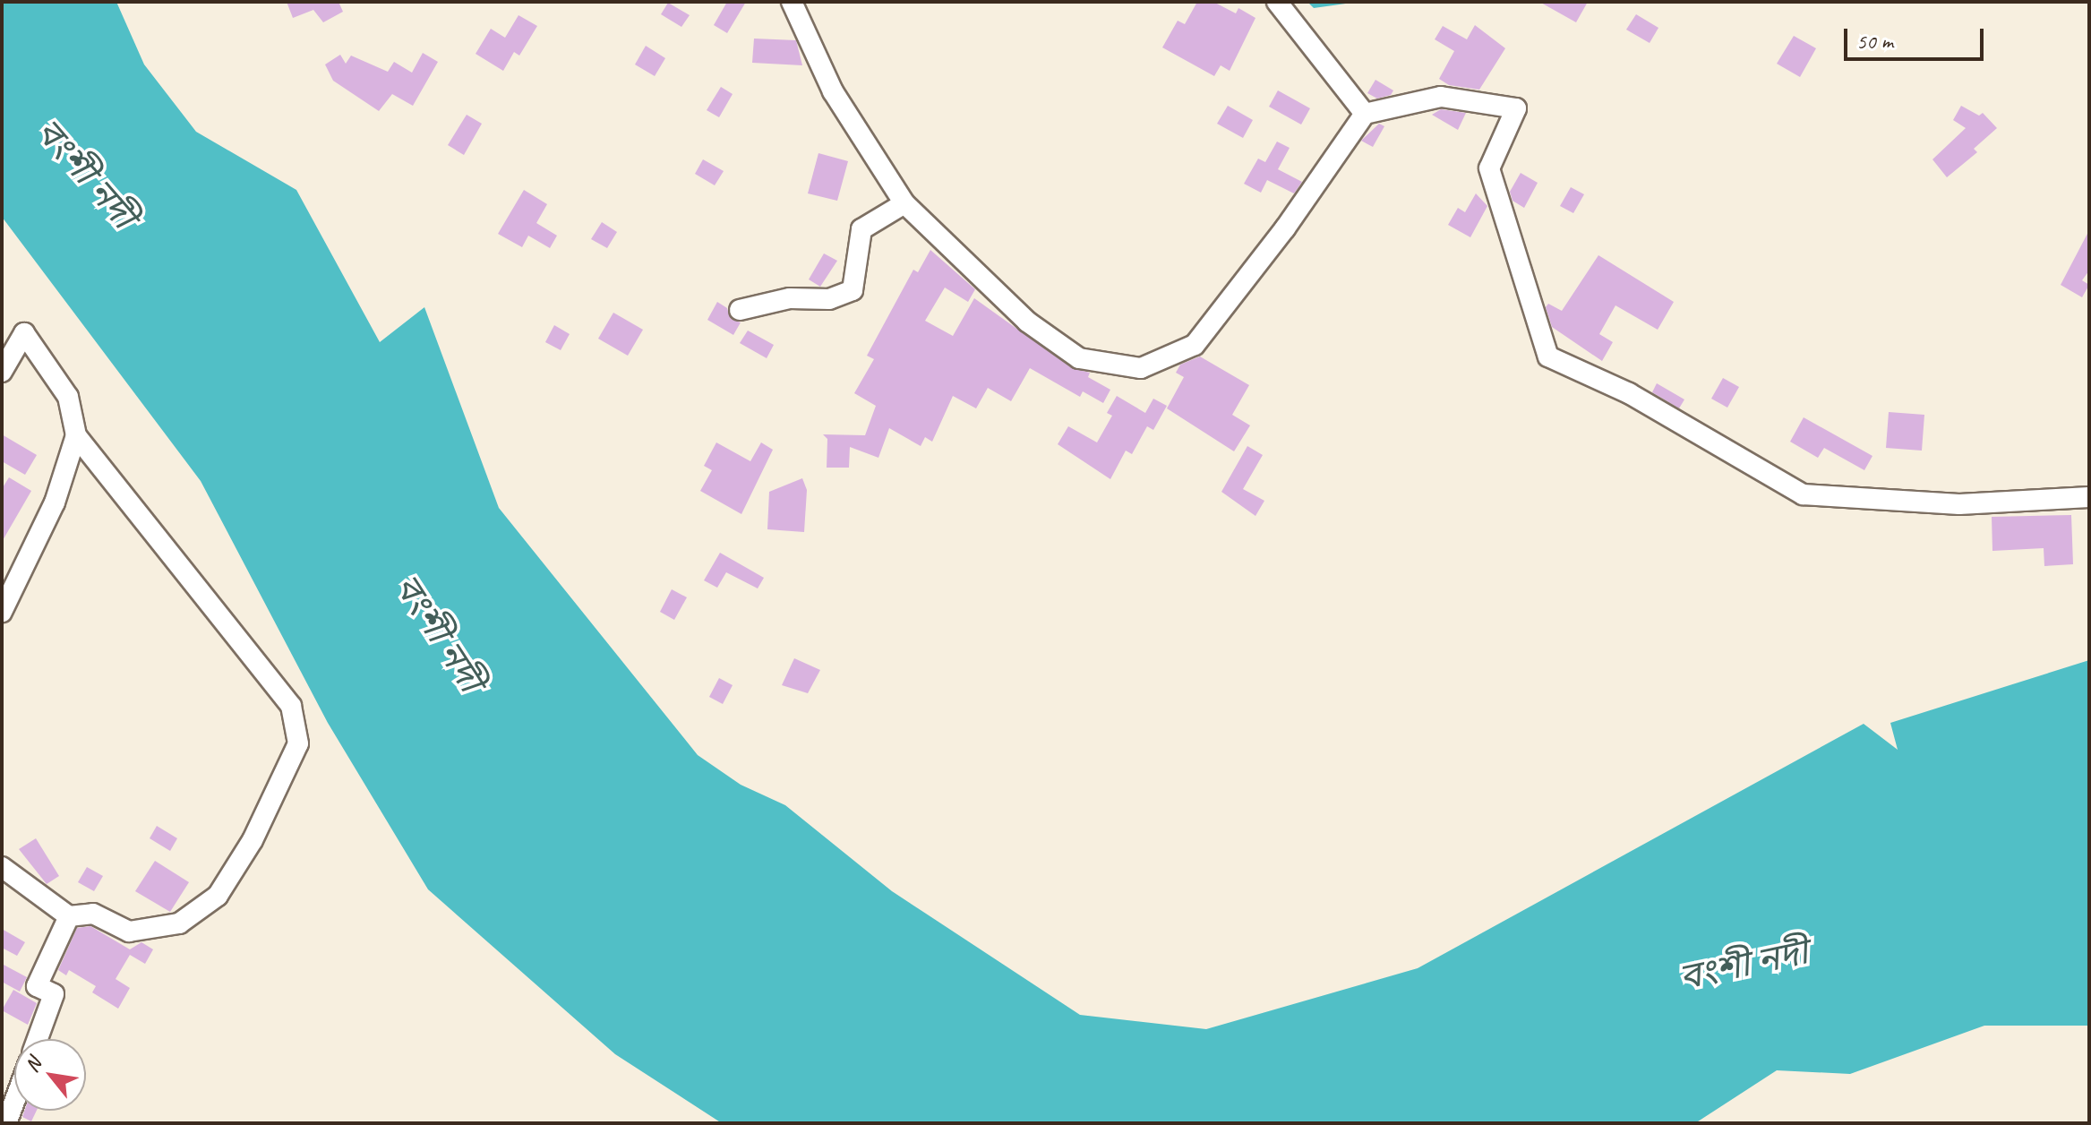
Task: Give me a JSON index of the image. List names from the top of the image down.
{
  "water": ["বংশী নদী"],
  "scale_bar": "50 m",
  "north": "top left"
}
